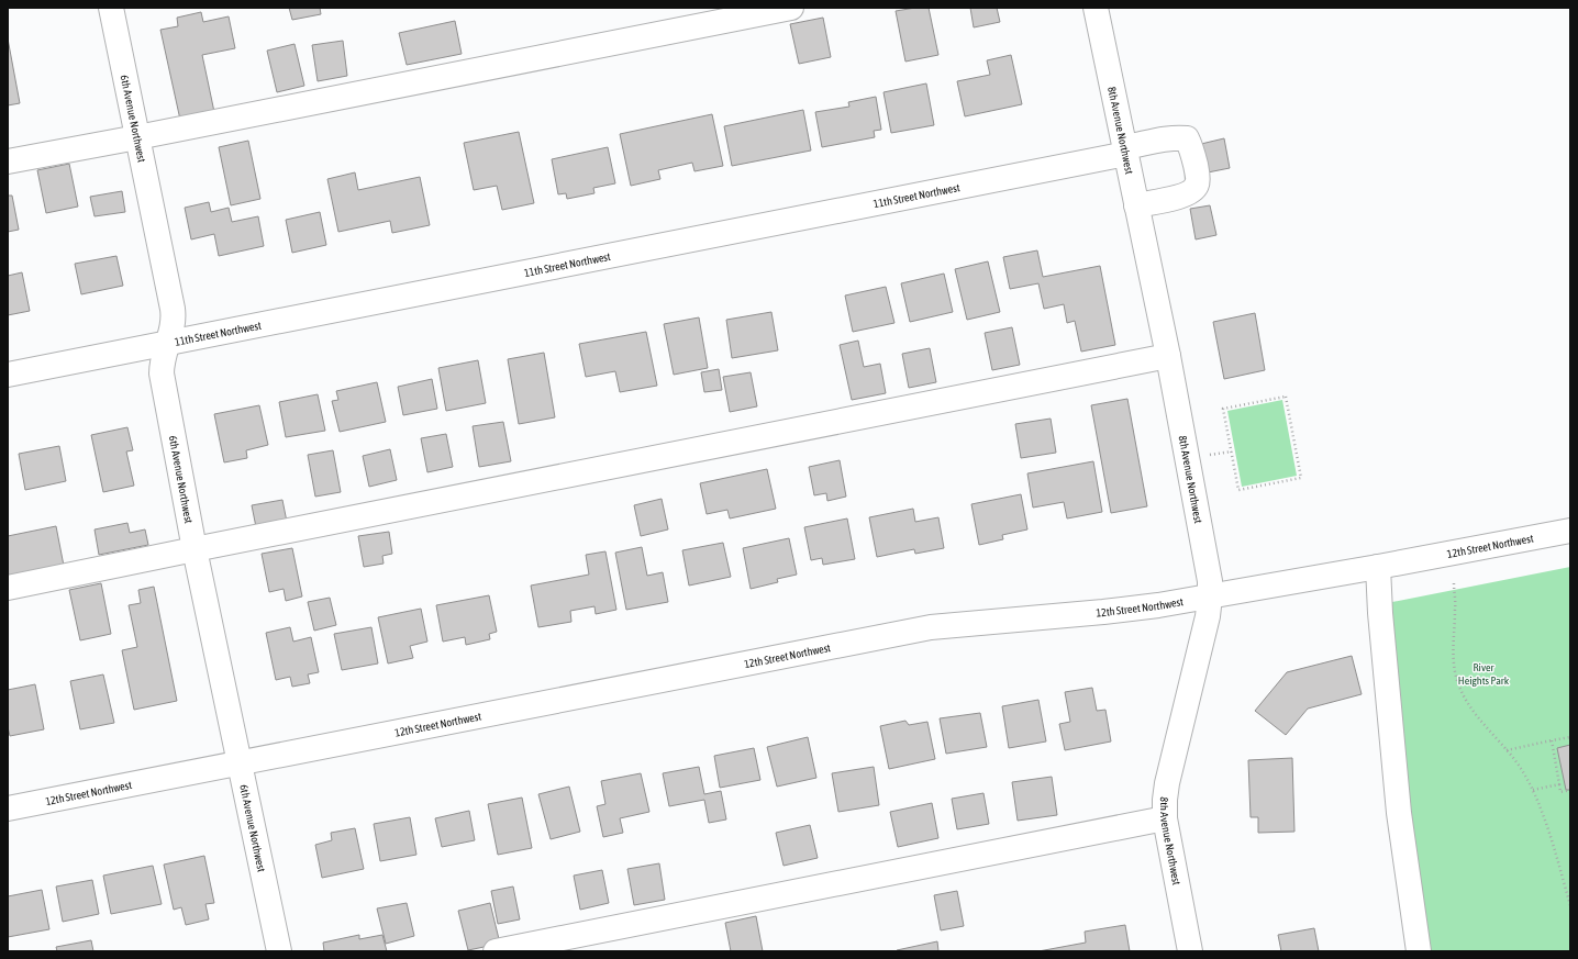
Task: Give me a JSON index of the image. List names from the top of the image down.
{
  "streets": {
    "street": [
      "6th Avenue Northwest",
      "8th Avenue Northwest",
      "11th Street Northwest",
      "12th Street Northwest"
    ]
  },
  "crossings": [
    ["6th Avenue Northwest", "11th Street Northwest"],
    ["6th Avenue Northwest", "12th Street Northwest"],
    ["8th Avenue Northwest", "11th Street Northwest"],
    ["8th Avenue Northwest", "12th Street Northwest"]
  ],
  "parks": ["River Heights Park"]
}
